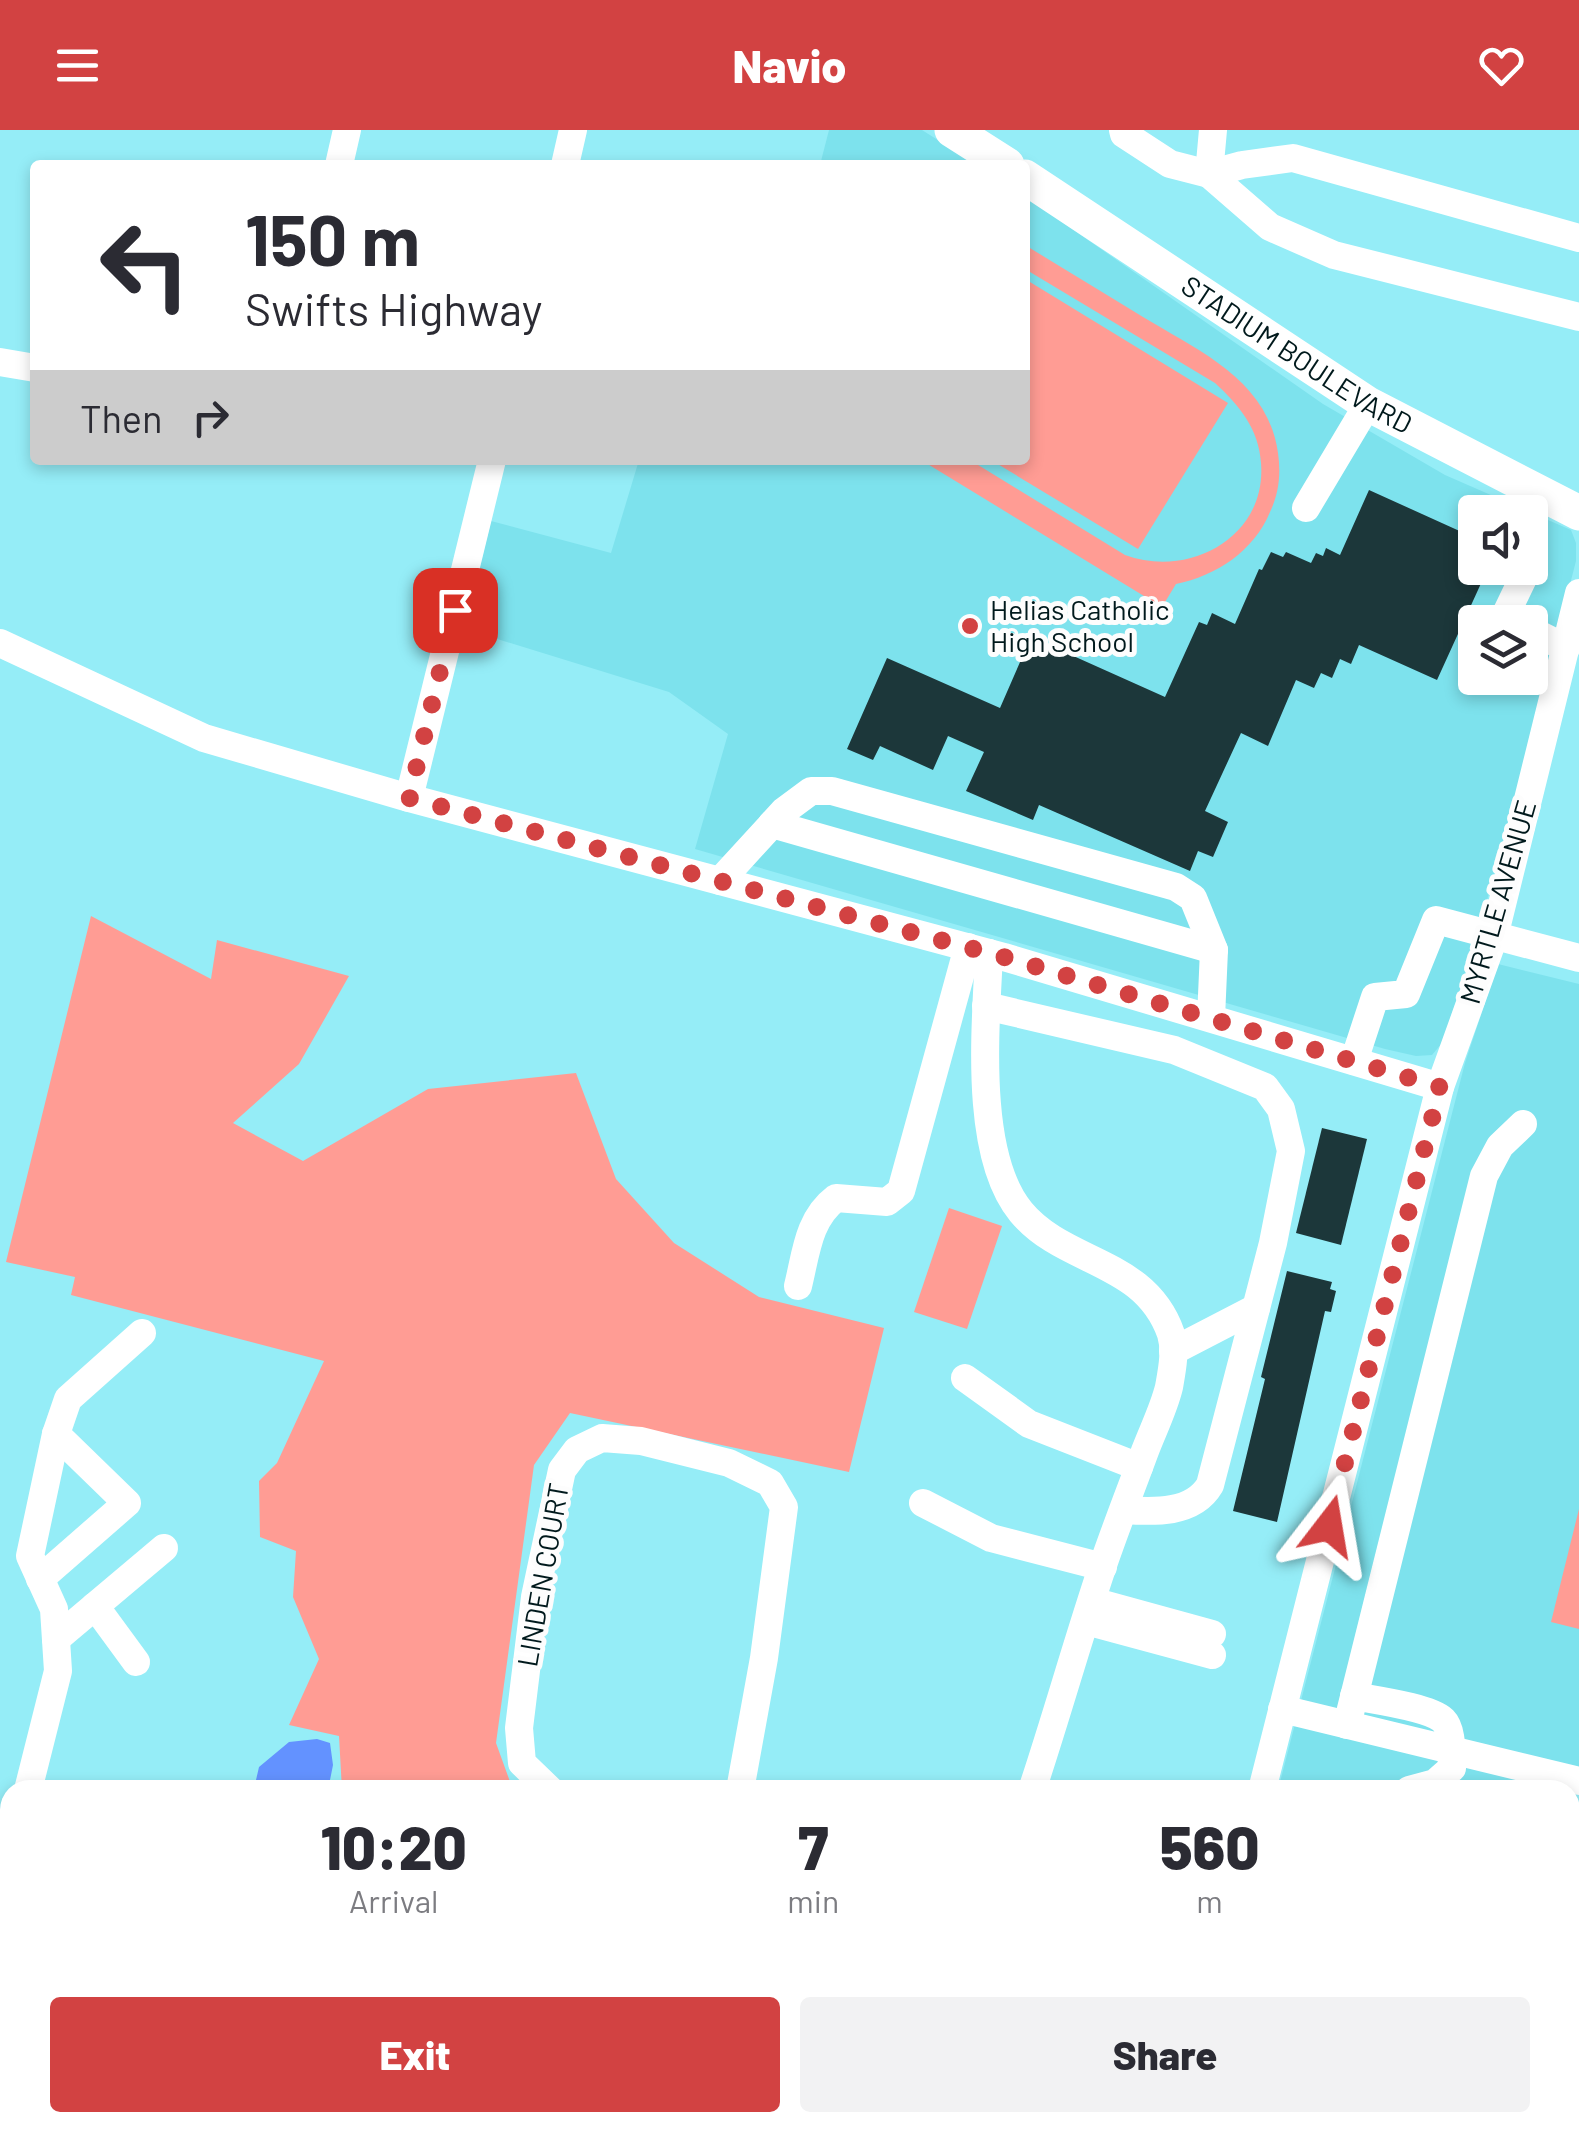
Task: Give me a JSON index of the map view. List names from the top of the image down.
{
  "streets": {
    "main road": ["STADIUM BOULEVARD"],
    "street": ["MYRTLE AVENUE", "LINDEN COURT"]
  },
  "places": ["Helias Catholic High School"],
  "page": {
    "header": "Navio",
    "turn": ["150 m", "Swifts Highway"],
    "then": "Then",
    "eta": [
      "10:20",
      "Arrival",
      "7",
      "min",
      "560",
      "m"
    ],
    "buttons": ["Exit", "Share"]
  }
}
